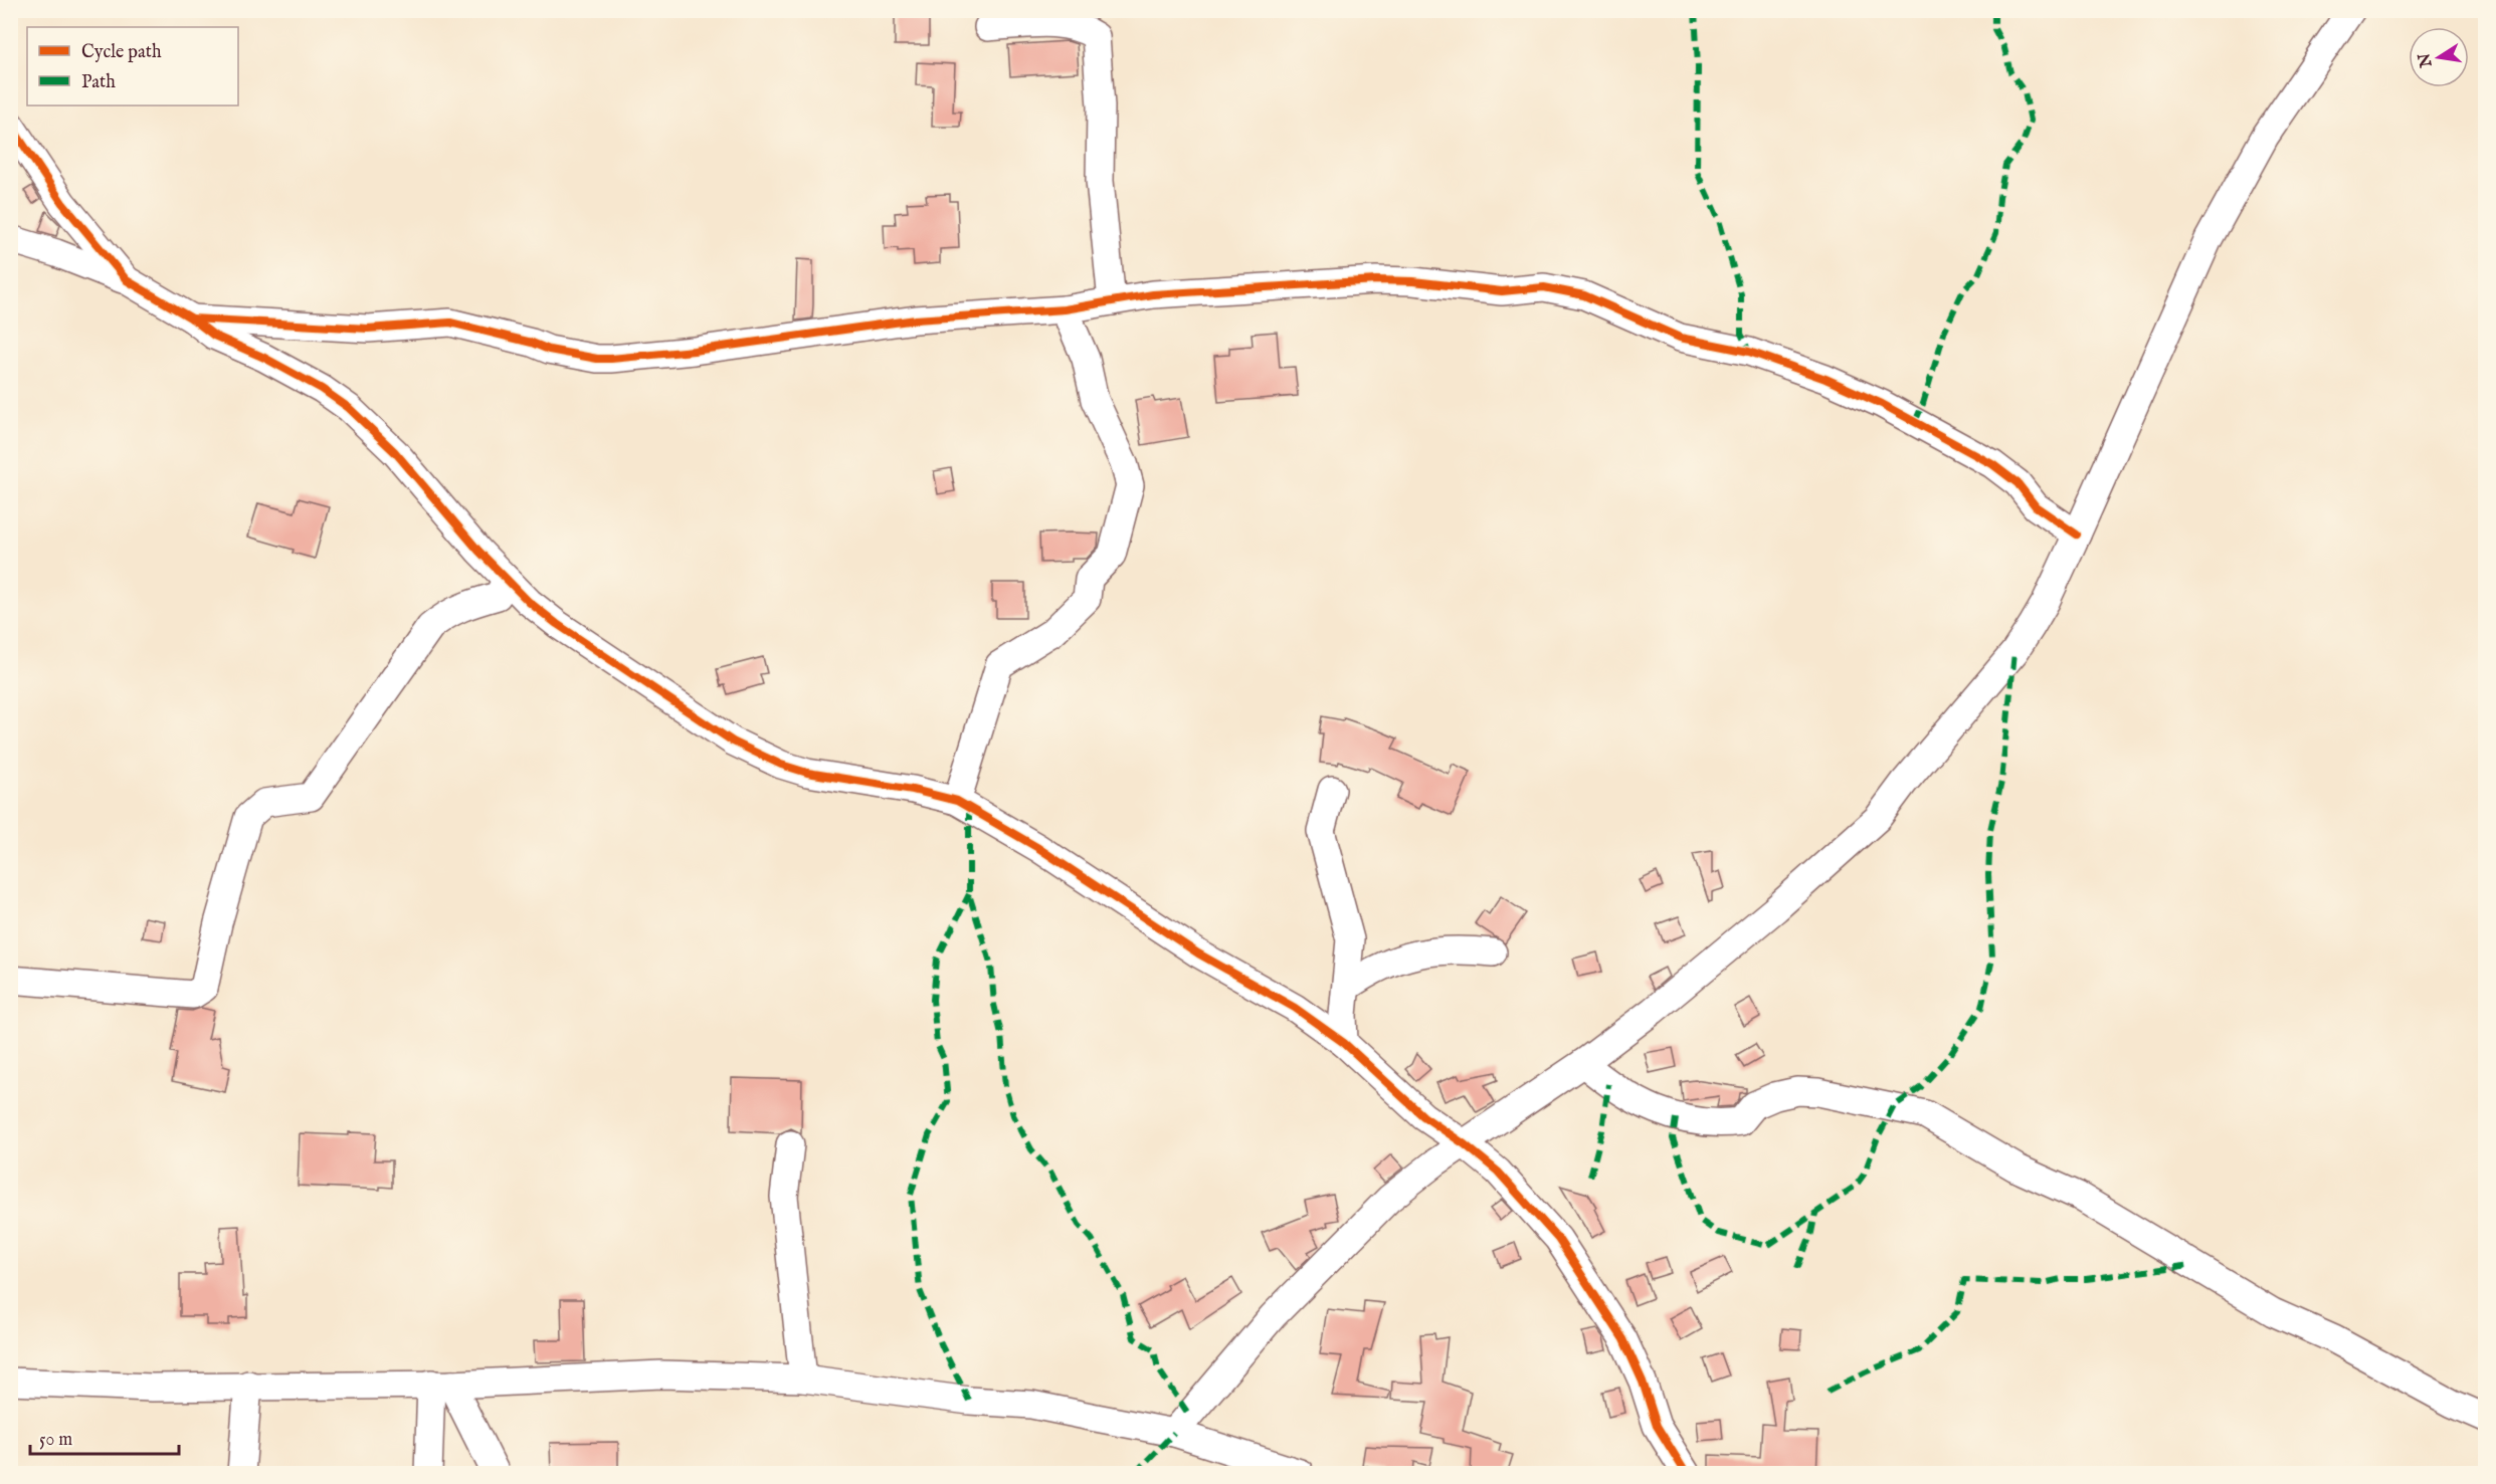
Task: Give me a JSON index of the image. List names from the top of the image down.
{
  "legend": ["Cycle path", "Path"],
  "scale_bar": "50 m",
  "north": "left"
}
